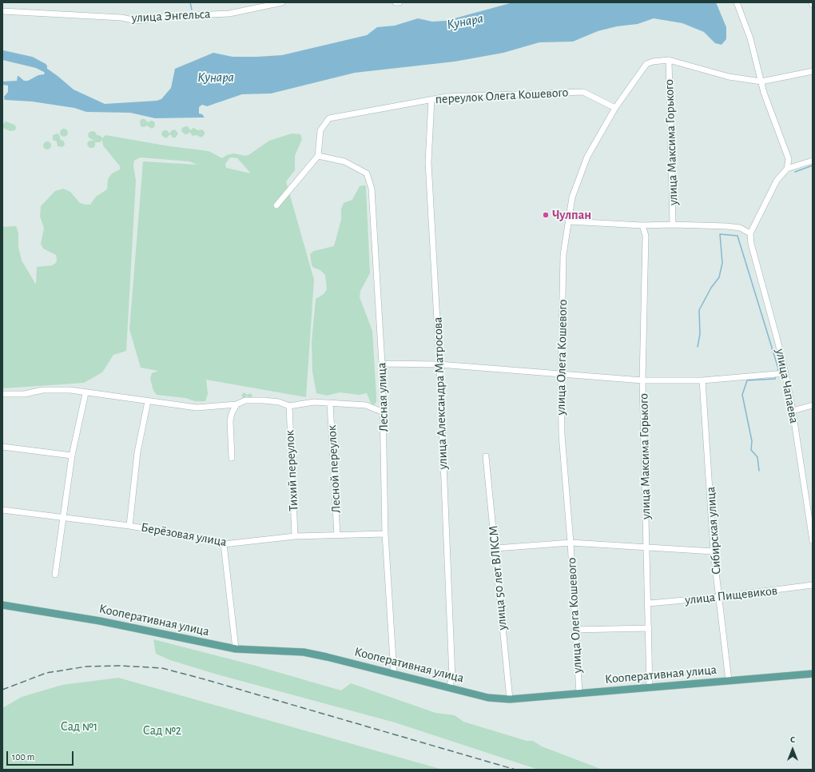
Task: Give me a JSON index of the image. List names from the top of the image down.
{
  "streets": {
    "main road": ["Кооперативная улица"],
    "street": [
      "улица Энгельса",
      "переулок Олега Кошевого",
      "улица Максима Горького",
      "улица Олега Кошевого",
      "улица Чапаева",
      "улица Александра Матросова",
      "Лесная улица",
      "Лесной переулок",
      "Тихий переулок",
      "Сибирская улица",
      "Берёзовая улица",
      "улица 50 лет ВЛКСМ",
      "улица Пищевиков"
    ]
  },
  "crossings": [
    ["переулок Олега Кошевого", "улица Олега Кошевого"],
    ["переулок Олега Кошевого", "улица Александра Матросова"],
    ["переулок Олега Кошевого", "Лесная улица"],
    ["улица Максима Горького", "улица Олега Кошевого"],
    ["улица Максима Горького", "улица Пищевиков"],
    ["улица Максима Горького", "Кооперативная улица"],
    ["улица Олега Кошевого", "Кооперативная улица"],
    ["улица Александра Матросова", "Кооперативная улица"],
    ["Лесная улица", "Берёзовая улица"],
    ["Лесная улица", "Кооперативная улица"],
    ["Лесной переулок", "Берёзовая улица"],
    ["Тихий переулок", "Берёзовая улица"],
    ["Сибирская улица", "улица Пищевиков"],
    ["Сибирская улица", "Кооперативная улица"],
    ["улица 50 лет ВЛКСМ", "Кооперативная улица"]
  ],
  "water": ["Кунара"],
  "parks": ["Сад №1", "Сад №2"],
  "places": ["Чулпан"],
  "scale_bar": "100 m",
  "north": "top"
}
